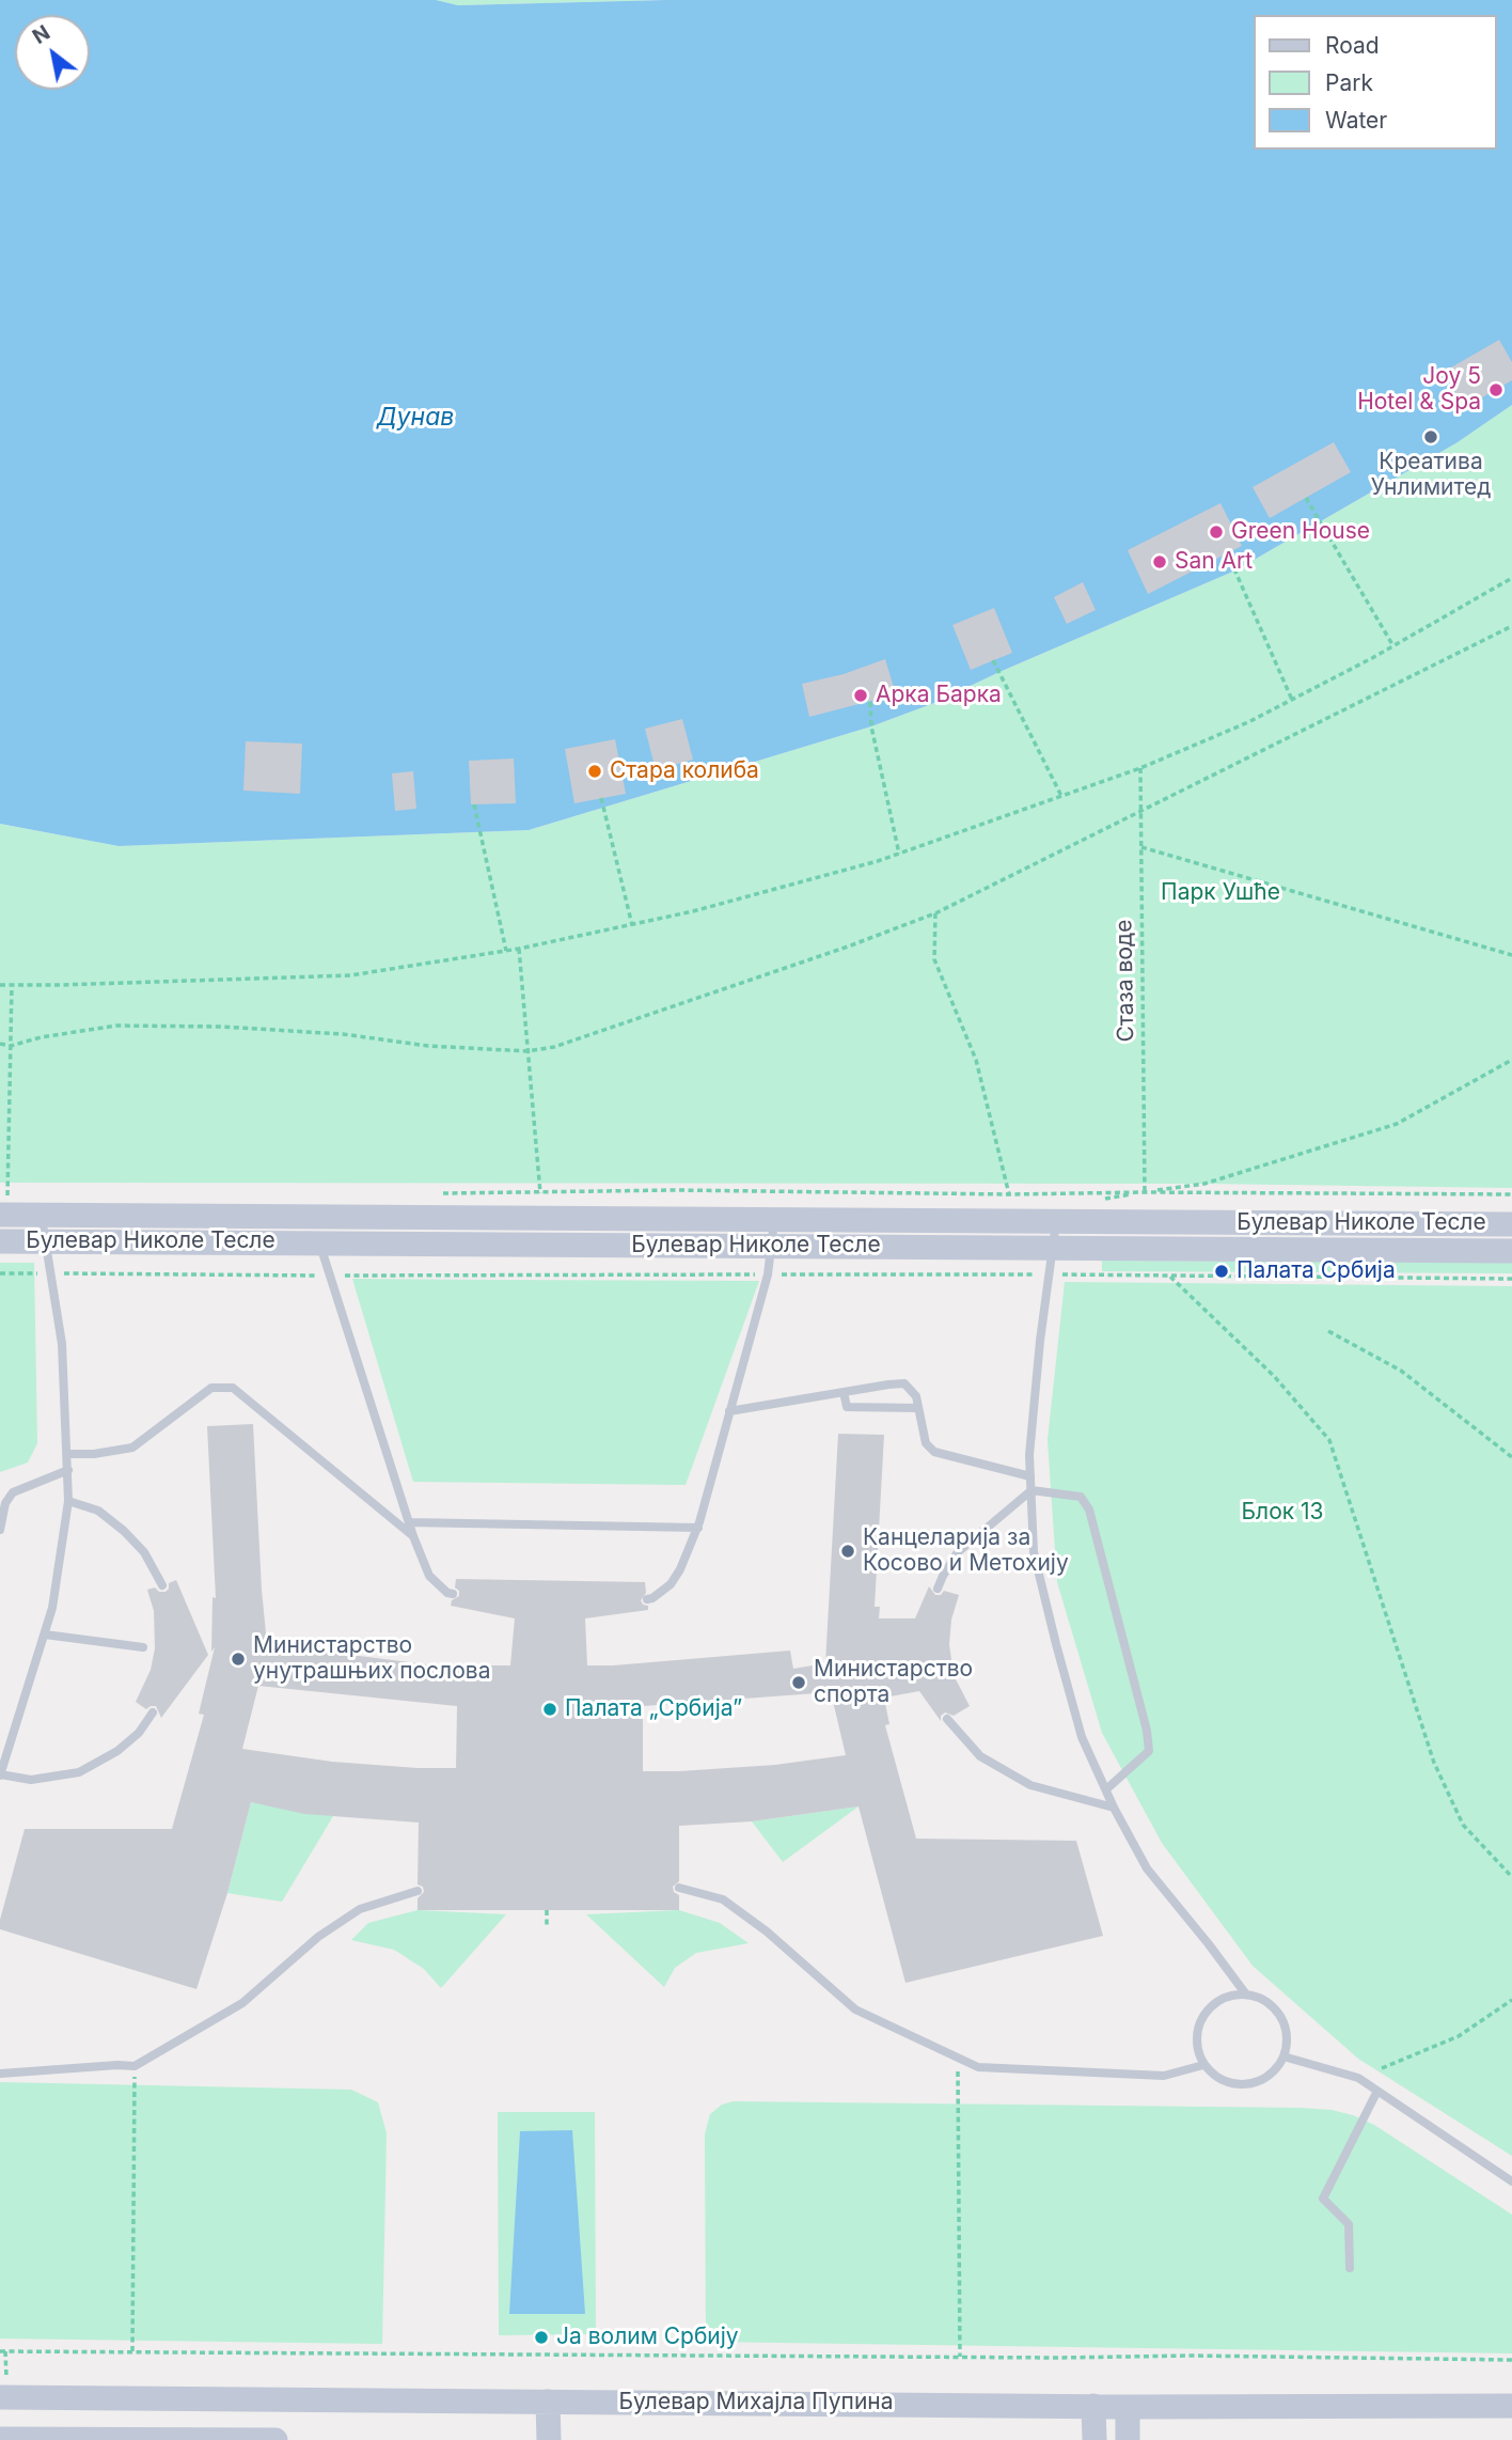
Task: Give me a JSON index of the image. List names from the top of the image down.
{
  "streets": {
    "main road": ["Булевар Николе Тесле", "Булевар Михајла Пупина"],
    "path": ["Стаза воде"]
  },
  "water": ["Дунав"],
  "parks": ["Парк Ушће", "Блок 13"],
  "places": [
    "Joy 5 Hotel & Spa",
    "Креатива Унлимитед",
    "Green House",
    "San Art",
    "Арка Барка",
    "Стара колиба",
    "Палата Србија",
    "Канцеларија за Косово и Метохију",
    "Министарство унутрашњих послова",
    "Министарство спорта",
    "Палата „Србија”",
    "Ја волим Србију"
  ],
  "legend": ["Road", "Park", "Water"],
  "north": "top left"
}
